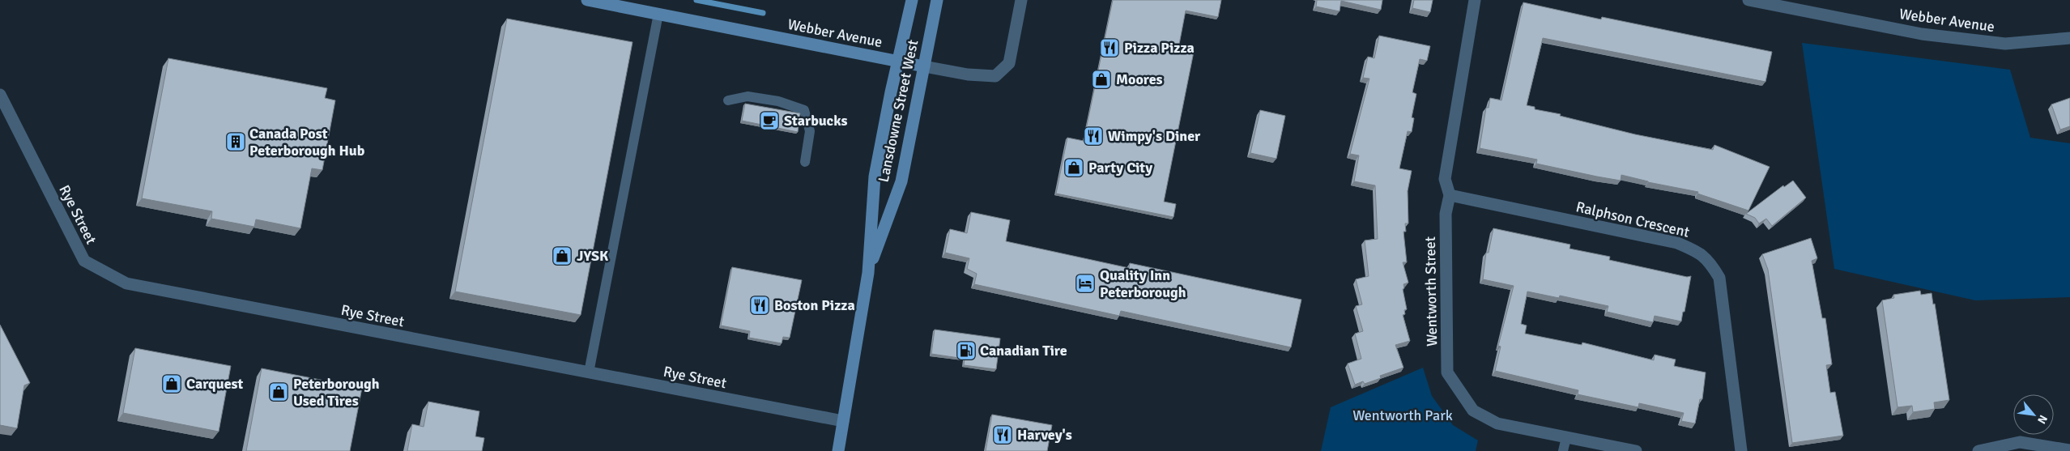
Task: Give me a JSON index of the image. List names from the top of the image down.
{
  "streets": {
    "main road": ["Webber Avenue", "Lansdowne Street West"],
    "street": ["Rye Street", "Ralphson Crescent", "Wentworth Street"]
  },
  "crossings": [
    ["Webber Avenue", "Lansdowne Street West"],
    ["Lansdowne Street West", "Rye Street"],
    ["Ralphson Crescent", "Wentworth Street"]
  ],
  "parks": ["Wentworth Park"],
  "places": {
    "restaurant": [
      "Pizza Pizza",
      "Wimpy's Diner",
      "Boston Pizza",
      "Harvey's"
    ],
    "shop": [
      "Moores",
      "Party City",
      "JYSK",
      "Carquest",
      "Peterborough Used Tires"
    ],
    "cafe": ["Starbucks"],
    "building": ["Canada Post Peterborough Hub"],
    "hotel": ["Quality Inn Peterborough"],
    "fuel station": ["Canadian Tire"]
  },
  "north": "bottom right"
}
